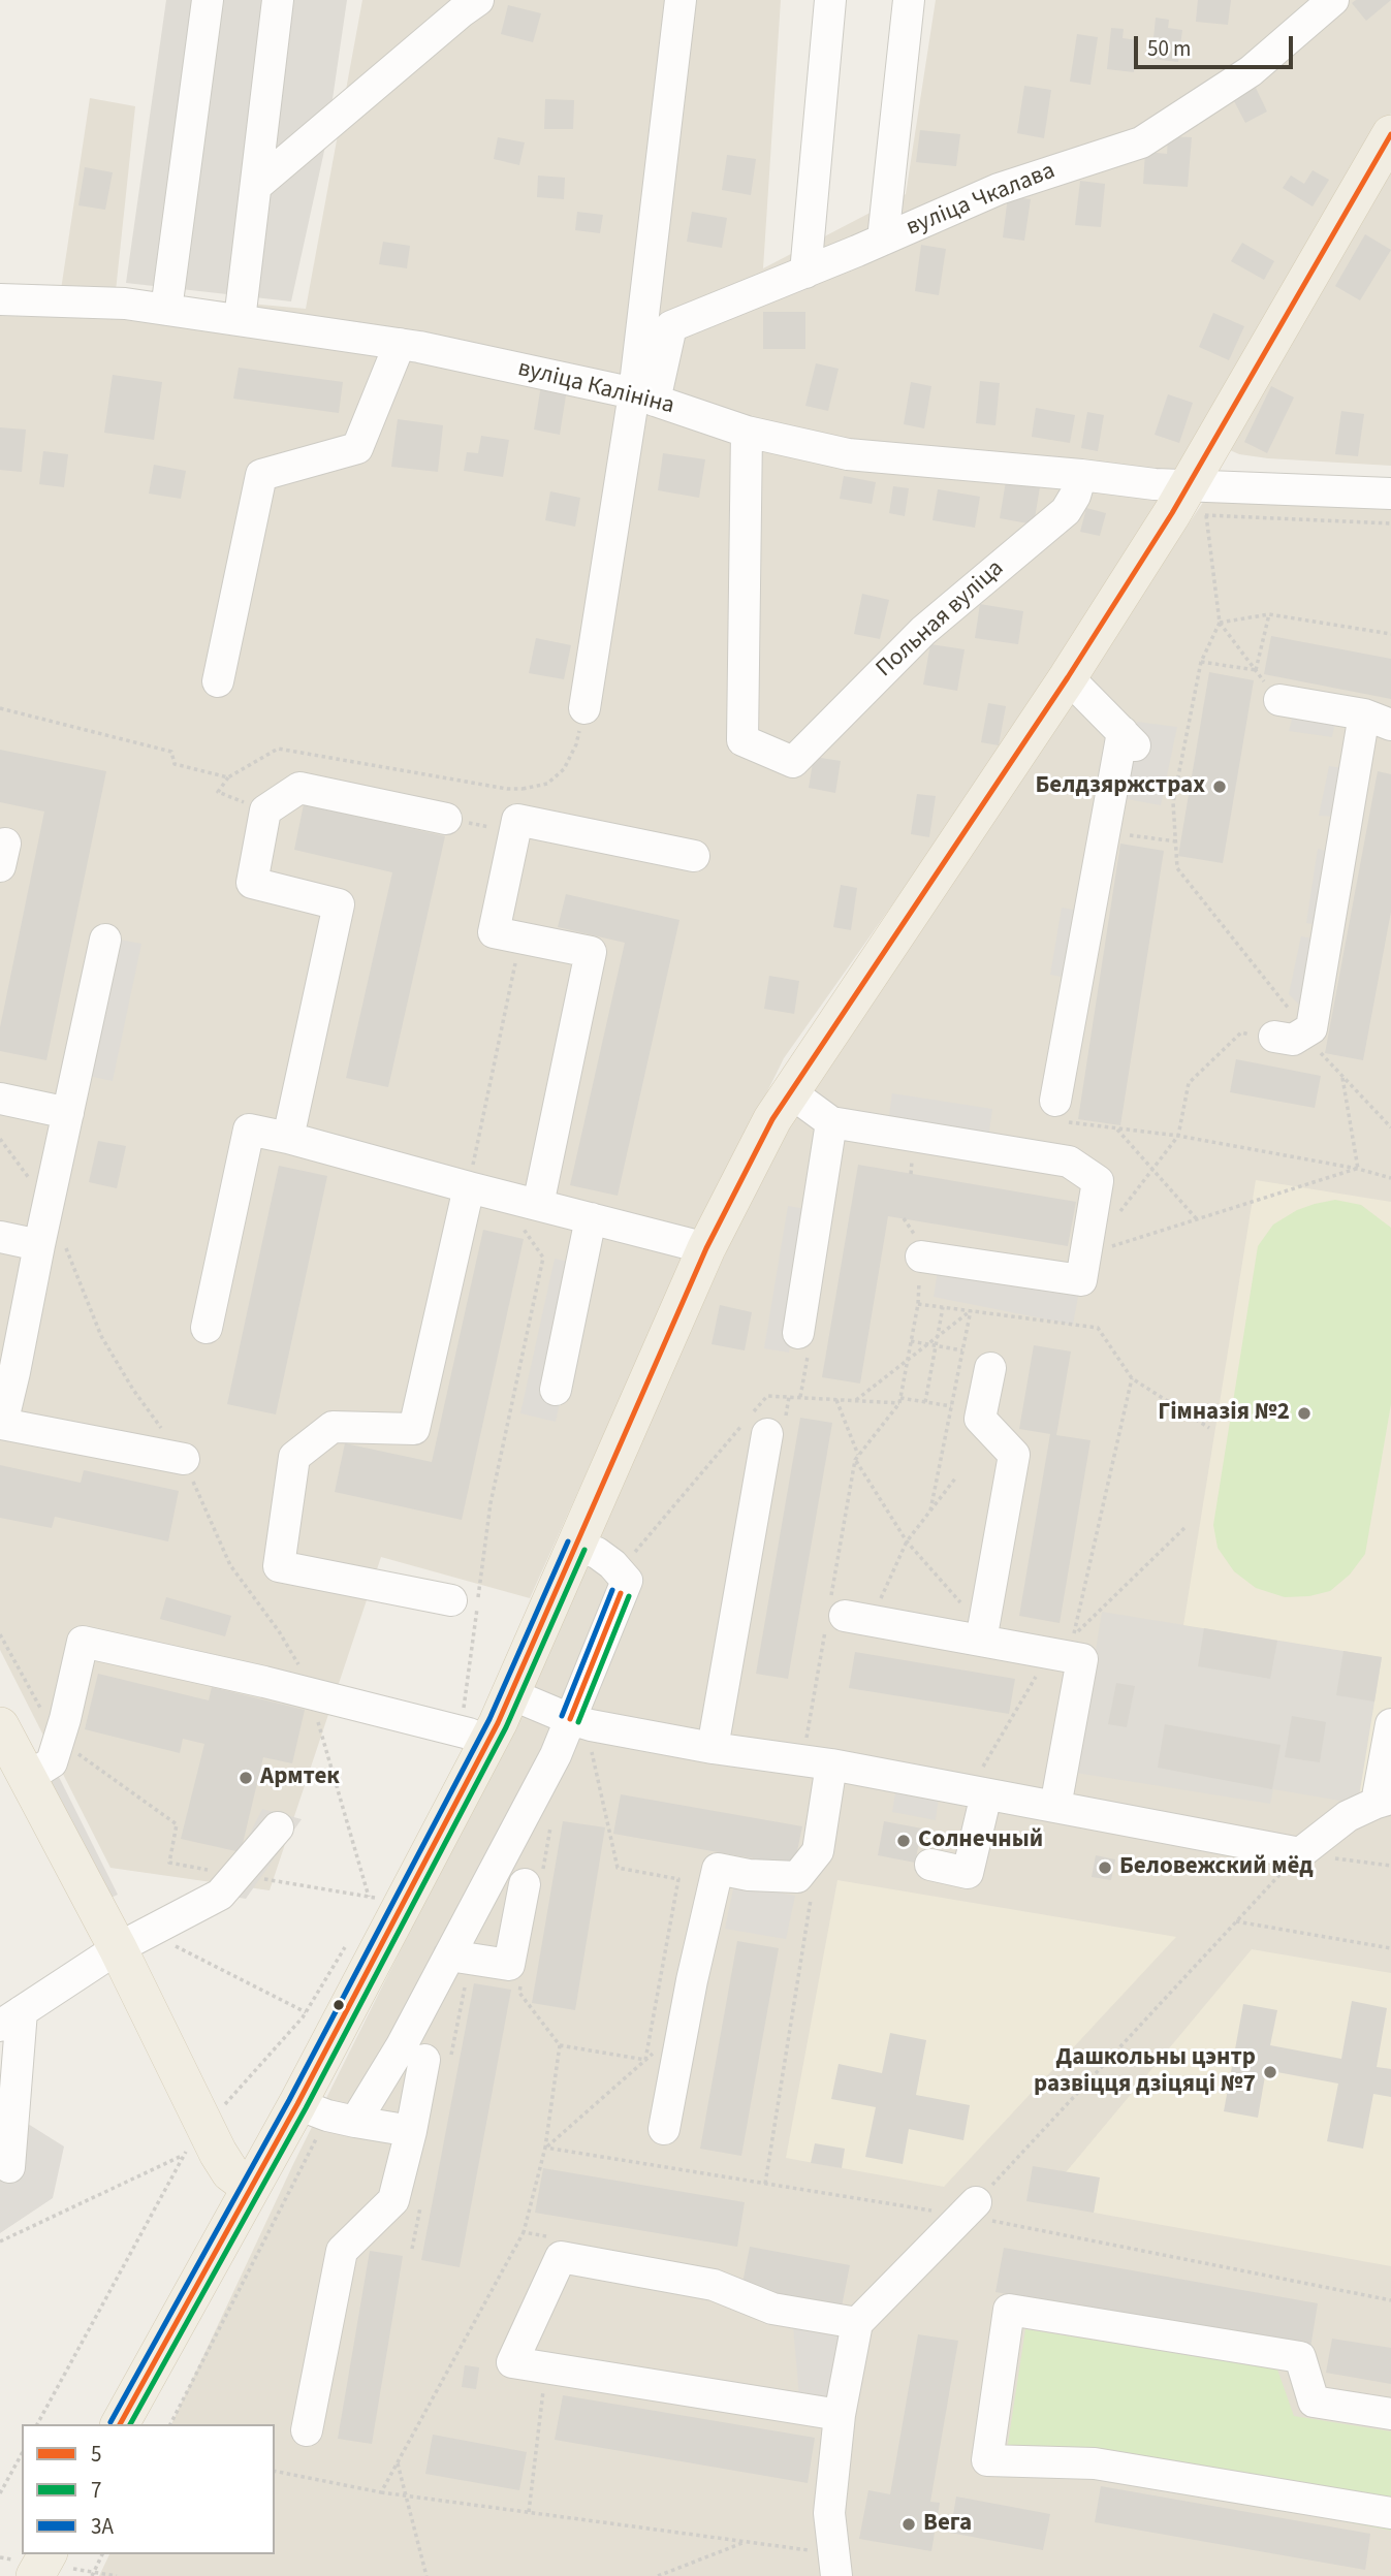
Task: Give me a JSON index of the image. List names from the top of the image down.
{
  "streets": {
    "street": ["вуліца Чкалава", "вуліца Калініна", "Польная вуліца"]
  },
  "crossings": [
    ["вуліца Чкалава", "вуліца Калініна"],
    ["вуліца Калініна", "Польная вуліца"]
  ],
  "places": [
    "Белдзяржстрах",
    "Гімназія №2",
    "Армтек",
    "Солнечный",
    "Беловежский мёд",
    "Дашкольны цэнтр развіцця дзіцяці №7",
    "Вега"
  ],
  "lines": ["transit line 5", "transit line 3А", "transit line 7"],
  "legend": ["5", "7", "3А"],
  "scale_bar": "50 m"
}
